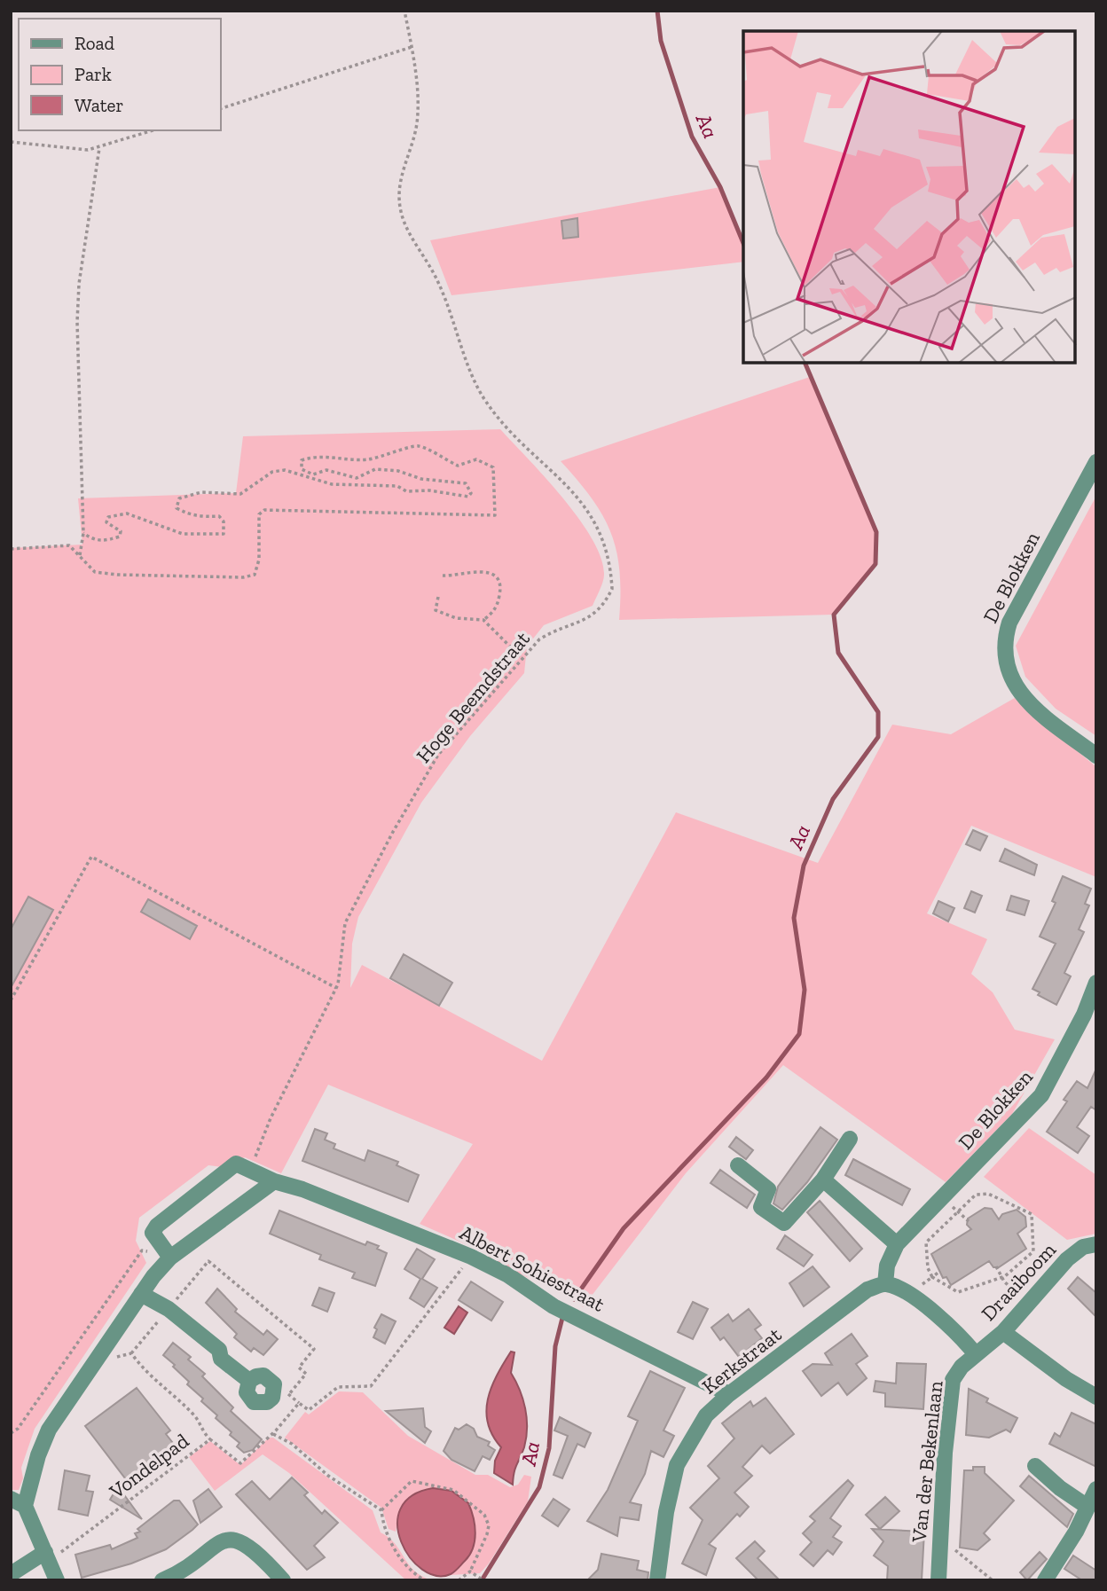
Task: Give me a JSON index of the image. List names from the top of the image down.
{
  "streets": {
    "street": [
      "De Blokken",
      "Albert Sohiestraat",
      "Draaiboom",
      "Kerkstraat",
      "Van der Bekenlaan"
    ],
    "path": ["Hoge Beemdstraat", "Vondelpad"]
  },
  "crossings": [
    ["Hoge Beemdstraat", "Albert Sohiestraat"],
    ["Albert Sohiestraat", "Kerkstraat"],
    ["Albert Sohiestraat", "Vondelpad"],
    ["Draaiboom", "Van der Bekenlaan"]
  ],
  "water": ["Aa"],
  "legend": ["Road", "Park", "Water"]
}
